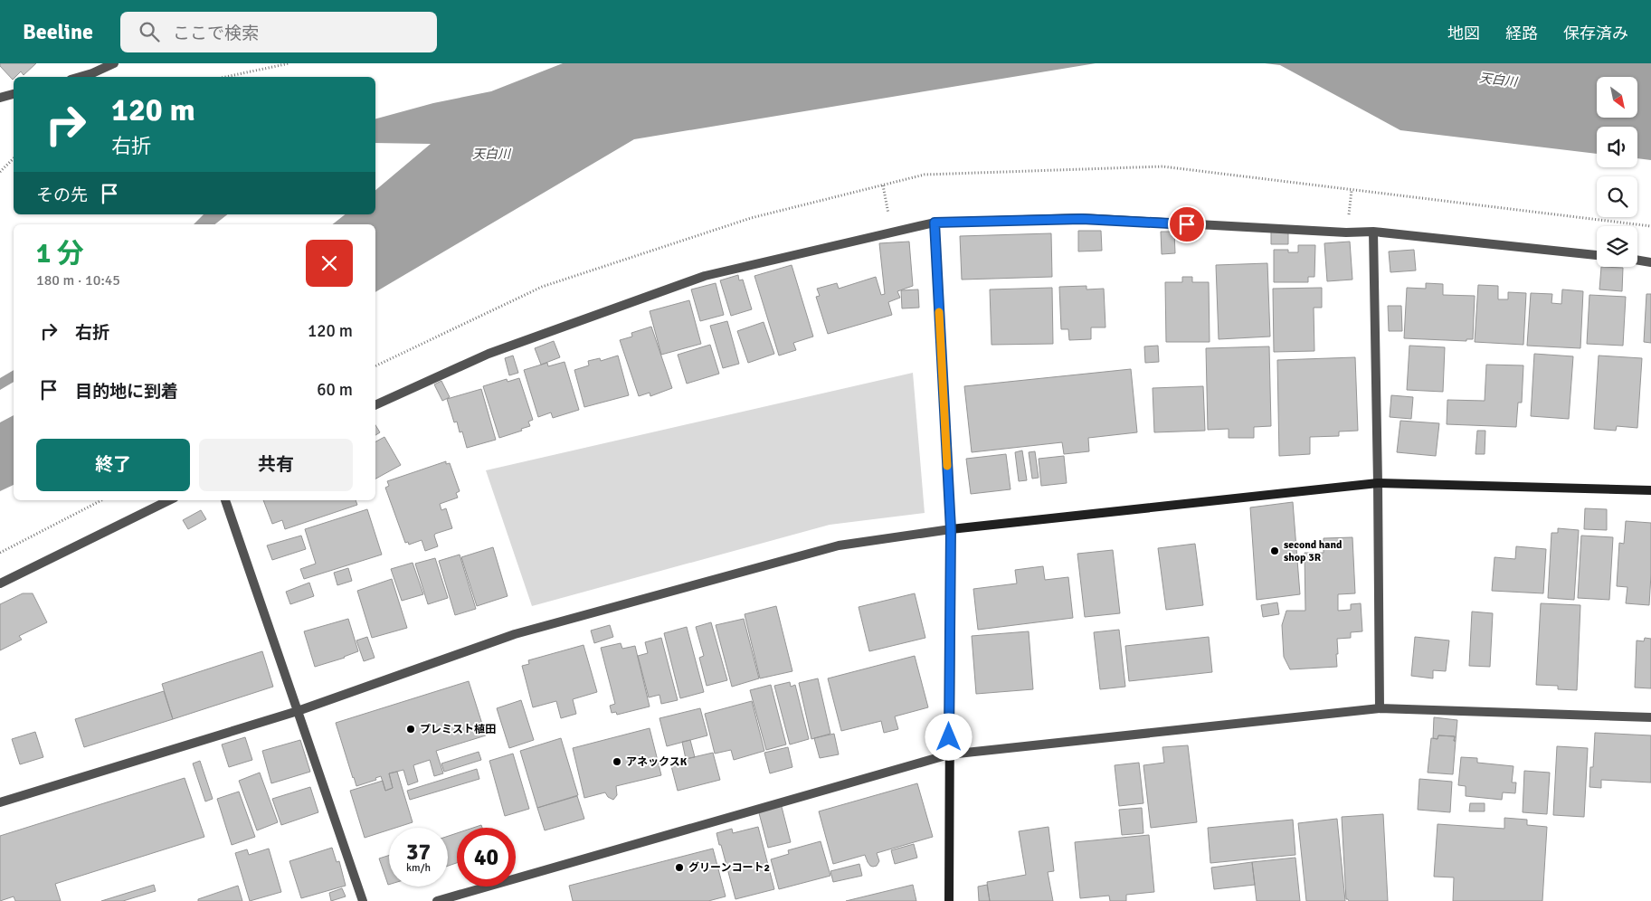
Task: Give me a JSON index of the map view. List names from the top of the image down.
{
  "water": ["天白川"],
  "places": [
    "second hand shop 3R",
    "プレミスト植田",
    "アネックスK",
    "グリーンコート2"
  ],
  "north": "bottom right",
  "page": {
    "header": "Beeline",
    "search": "ここで検索",
    "nav": ["地図", "経路", "保存済み"],
    "turn": ["120 m", "右折"],
    "then": "その先",
    "heading": ["1 分", "180 m · 10:45"],
    "list": [
      {
        "name": "右折",
        "value": "120 m"
      },
      {
        "name": "目的地に到着",
        "value": "60 m"
      }
    ],
    "buttons": ["終了", "共有"],
    "speed": "37 km/h",
    "limit": "40"
  }
}
